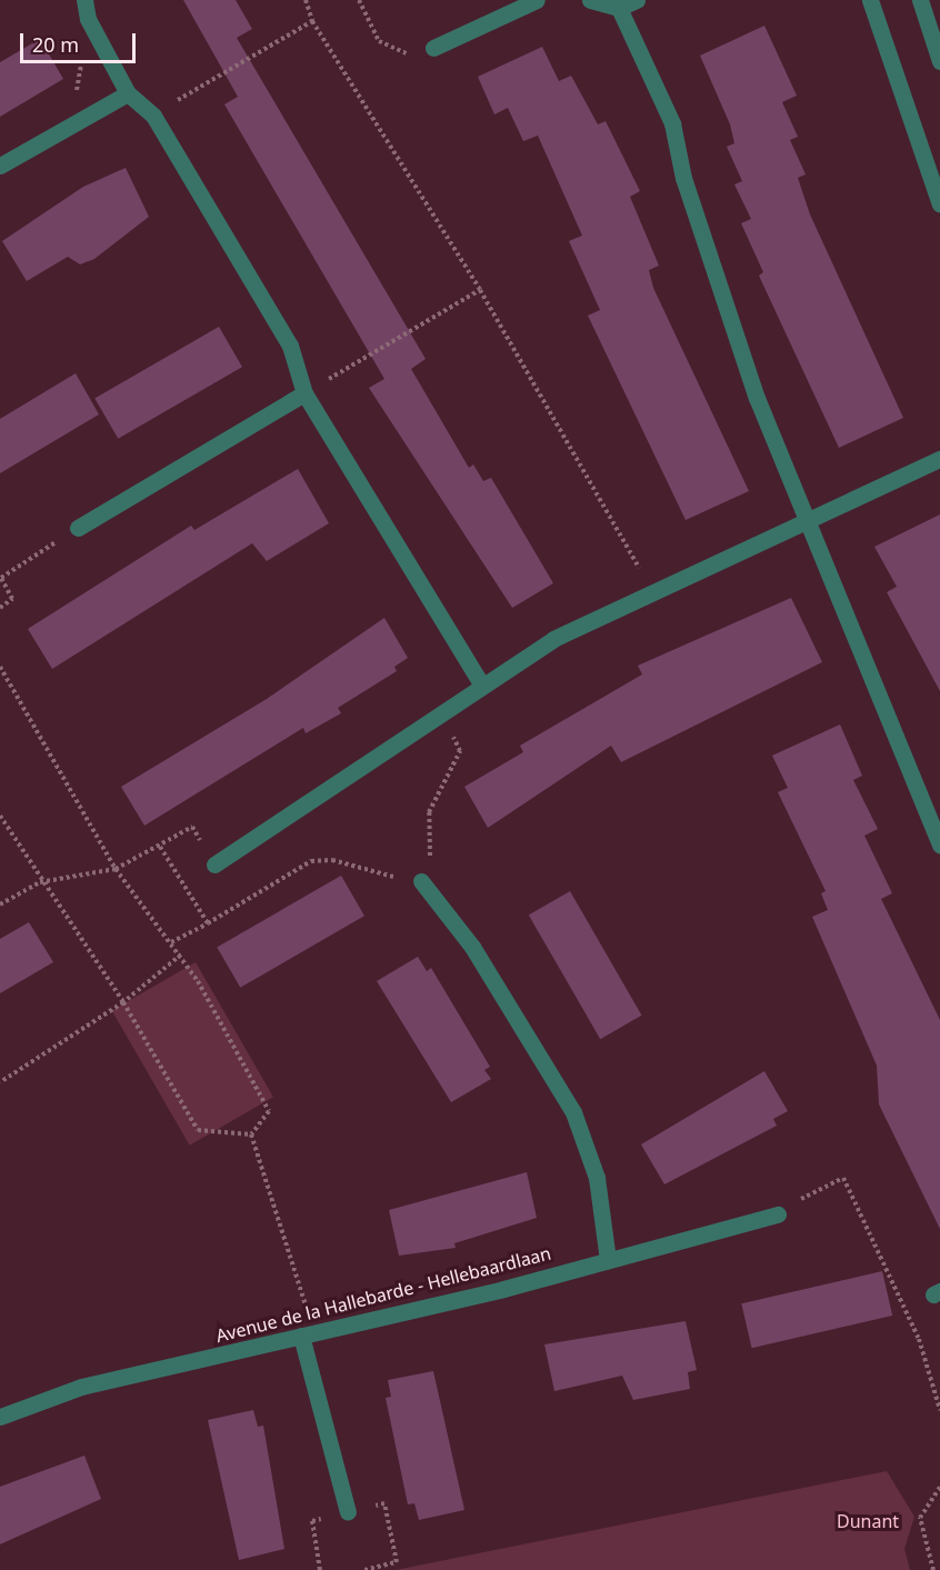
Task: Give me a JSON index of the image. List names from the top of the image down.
{
  "streets": {
    "street": ["Avenue de la Hallebarde - Hellebaardlaan"]
  },
  "parks": ["Dunant"],
  "scale_bar": "20 m"
}
